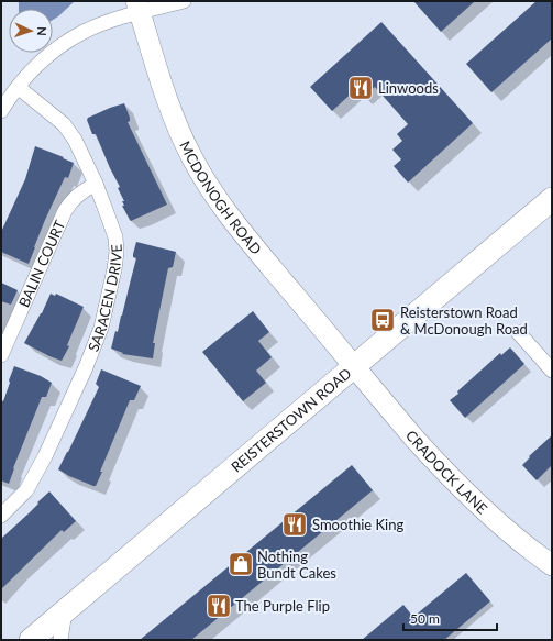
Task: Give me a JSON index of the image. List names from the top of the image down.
{
  "streets": {
    "main road": ["MCDONOGH ROAD", "REISTERSTOWN ROAD", "CRADOCK LANE"],
    "street": ["BALIN COURT", "SARACEN DRIVE"]
  },
  "crossings": [
    ["MCDONOGH ROAD", "REISTERSTOWN ROAD"],
    ["MCDONOGH ROAD", "CRADOCK LANE"],
    ["BALIN COURT", "SARACEN DRIVE"],
    ["REISTERSTOWN ROAD", "CRADOCK LANE"]
  ],
  "places": {
    "restaurant": ["Linwoods", "Smoothie King", "The Purple Flip"],
    "bus stop": ["Reisterstown Road & McDonough Road"],
    "shop": ["Nothing Bundt Cakes"]
  },
  "scale_bar": "50 m",
  "north": "right"
}
